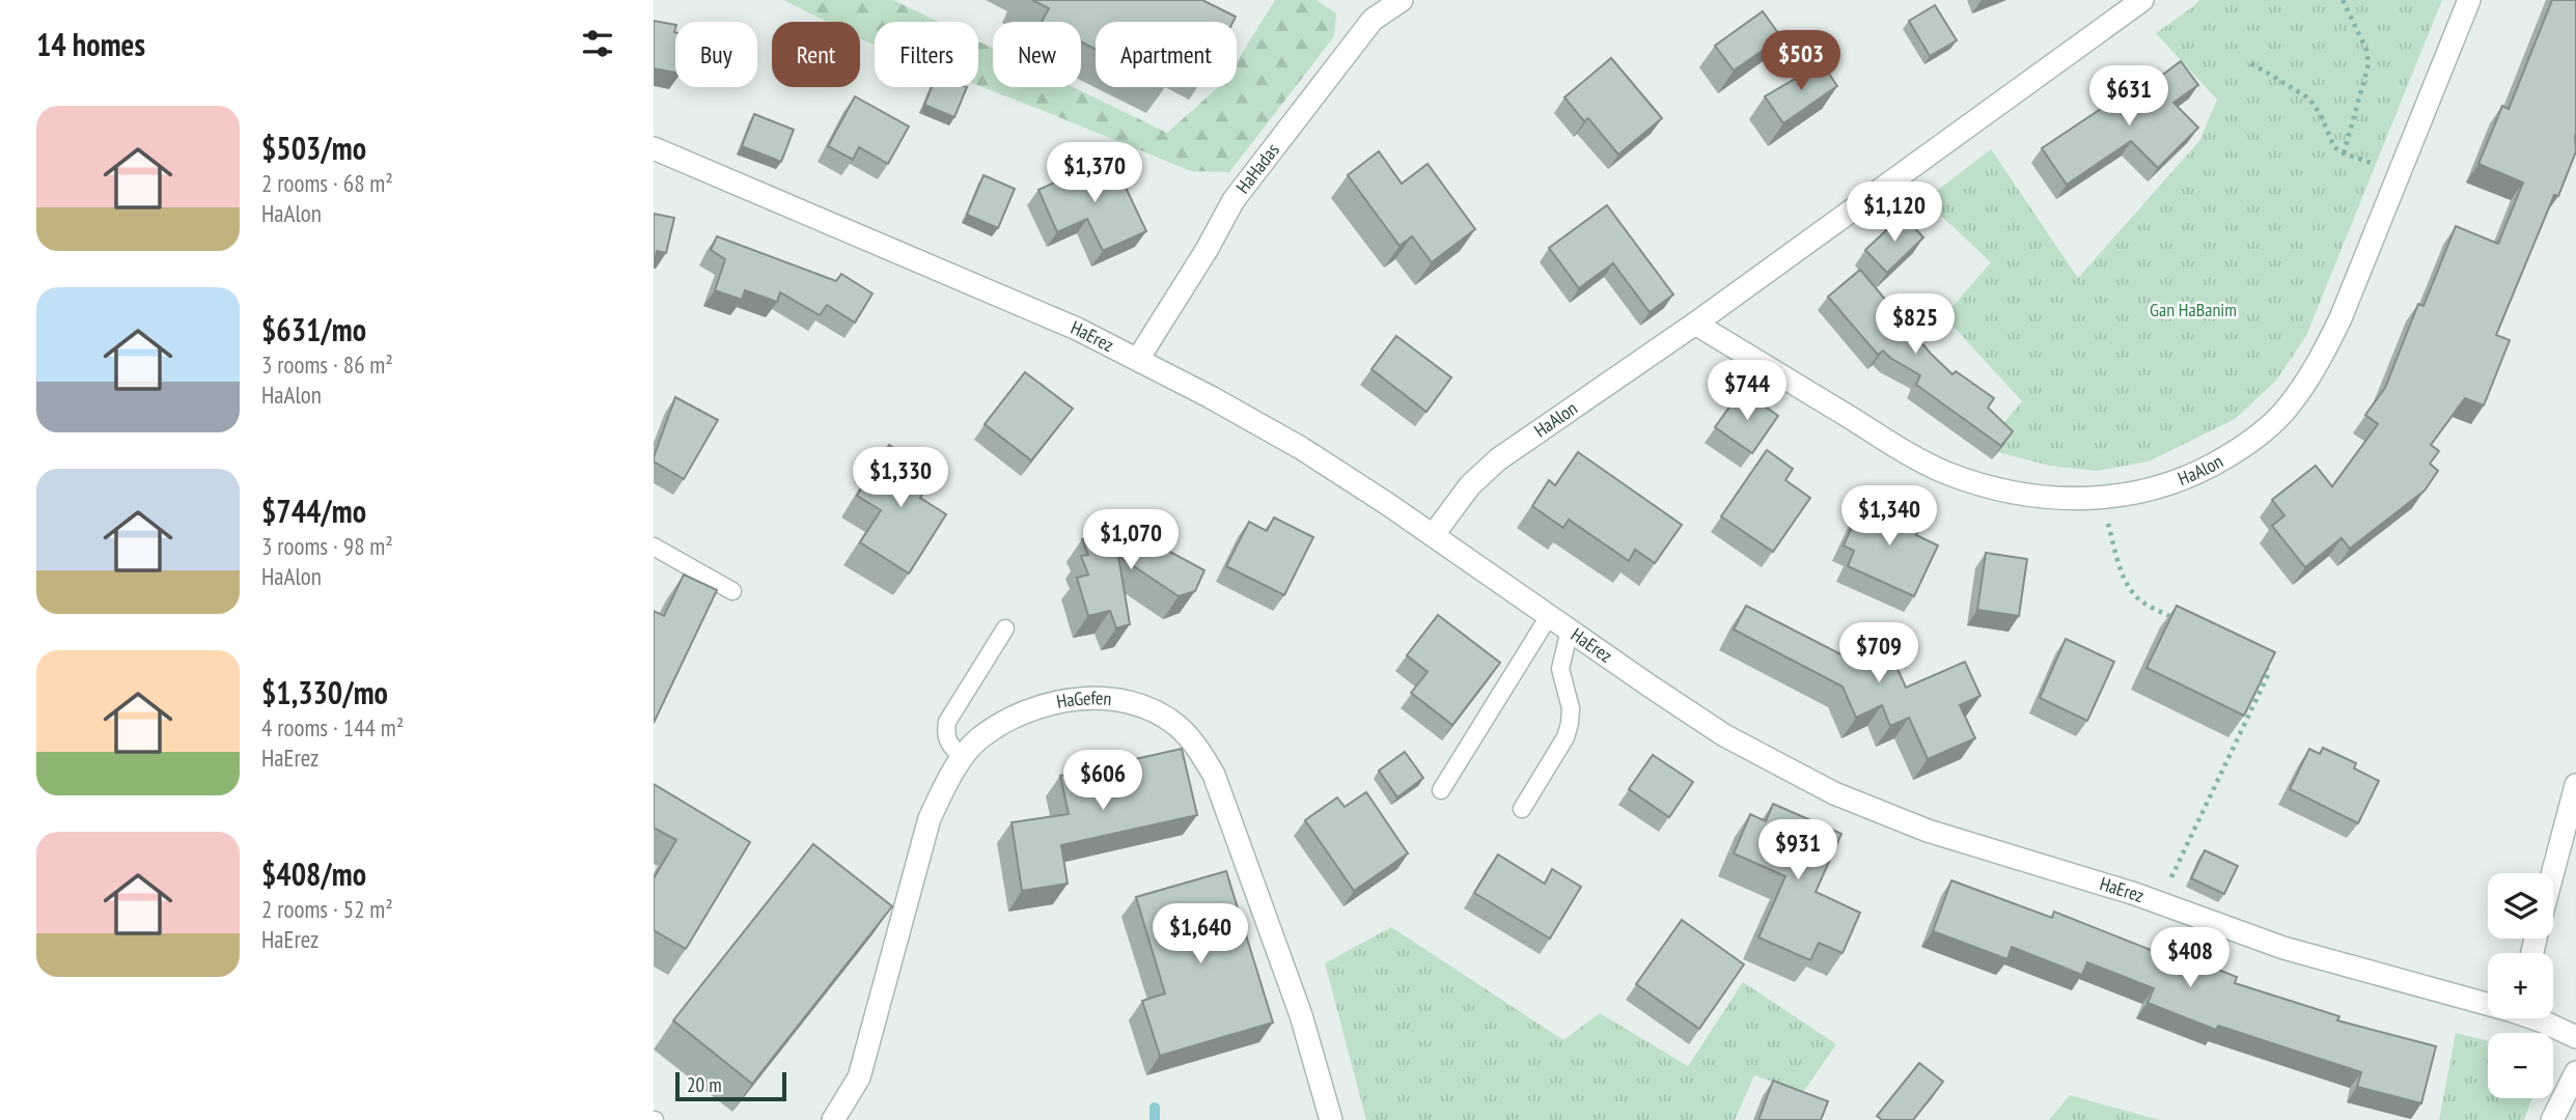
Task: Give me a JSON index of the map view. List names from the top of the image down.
{
  "streets": {
    "street": [
      "HaHadas",
      "HaErez",
      "HaAlon",
      "HaGefen"
    ]
  },
  "crossings": [
    ["HaHadas", "HaErez"],
    ["HaErez", "HaAlon"]
  ],
  "parks": ["Gan HaBanim"],
  "scale_bar": "20 m",
  "page": {
    "heading": "14 homes",
    "chip": [
      "Buy",
      "Rent",
      "Filters",
      "New",
      "Apartment"
    ],
    "price": [
      "$503",
      "$631",
      "$1,370",
      "$1,120",
      "$825",
      "$744",
      "$1,330",
      "$1,340",
      "$1,070",
      "$709",
      "$606",
      "$931",
      "$1,640",
      "$408"
    ],
    "list": [
      {
        "name": "$503/mo",
        "note": "2 rooms · 68 m² · HaAlon"
      },
      {
        "name": "$631/mo",
        "note": "3 rooms · 86 m² · HaAlon"
      },
      {
        "name": "$744/mo",
        "note": "3 rooms · 98 m² · HaAlon"
      },
      {
        "name": "$1,330/mo",
        "note": "4 rooms · 144 m² · HaErez"
      },
      {
        "name": "$408/mo",
        "note": "2 rooms · 52 m² · HaErez"
      }
    ],
    "map_buttons": ["+", "−"],
    "scale": "20 m"
  }
}
